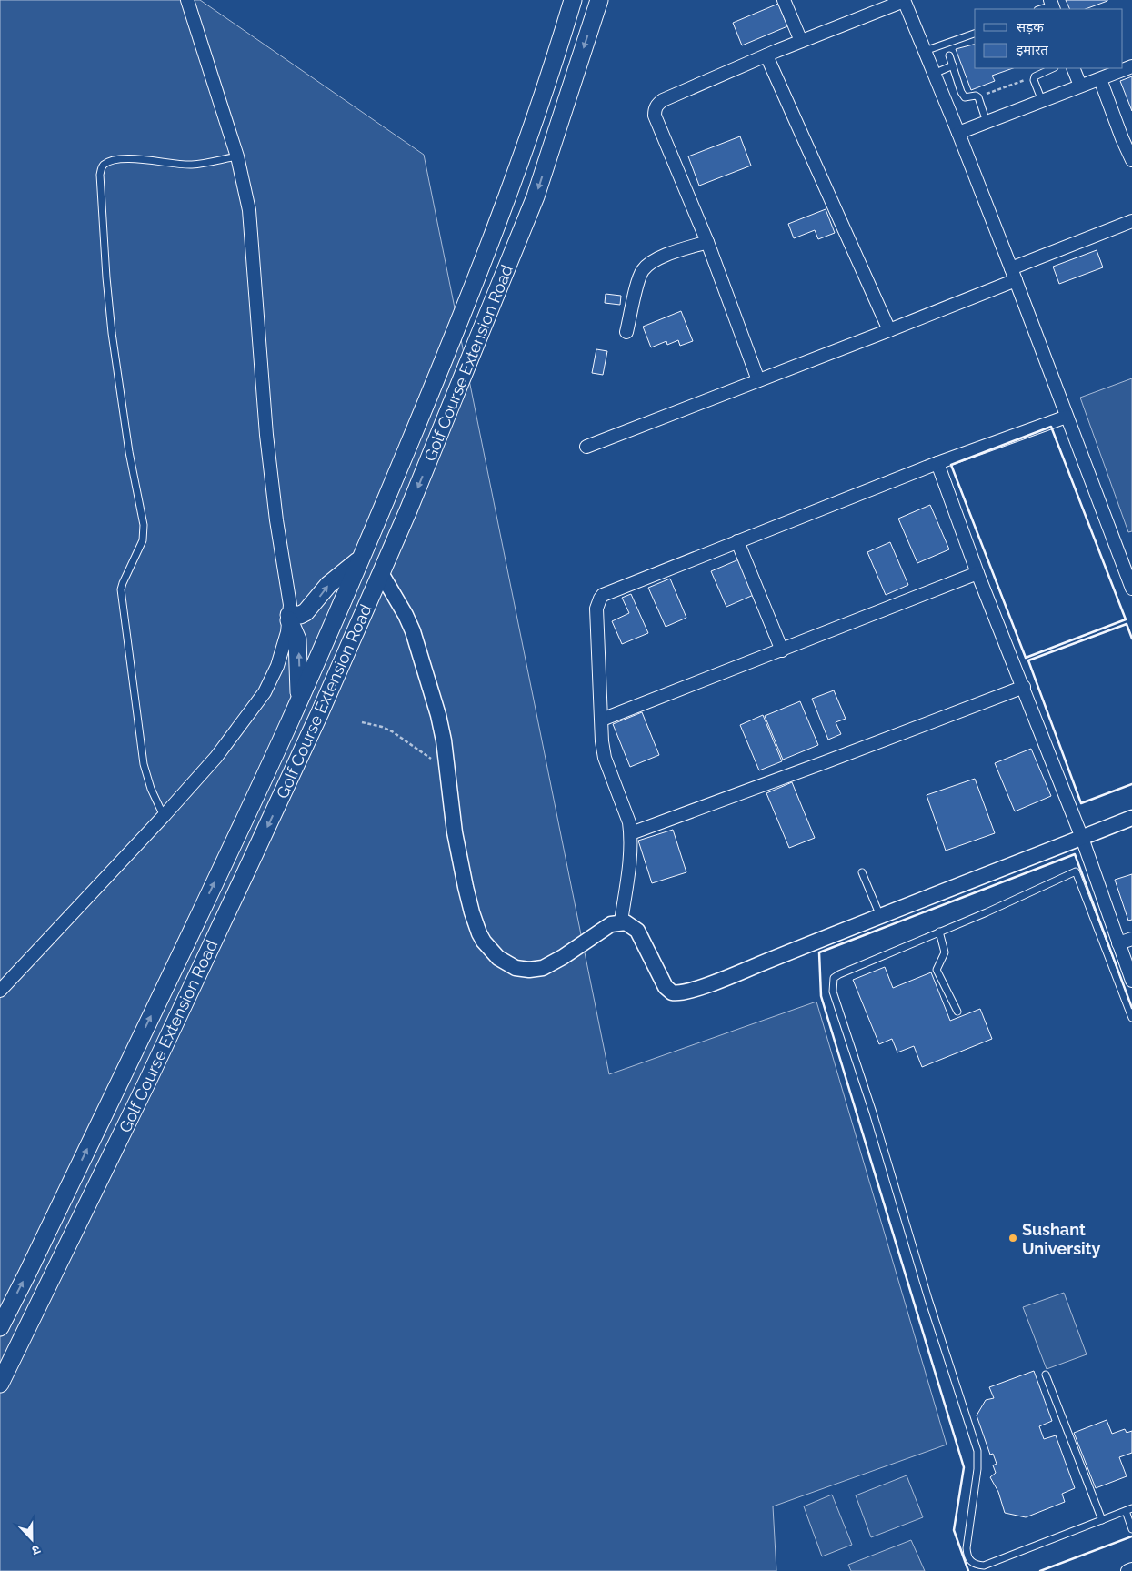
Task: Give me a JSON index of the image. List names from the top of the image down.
{
  "streets": {
    "main road": ["Golf Course Extension Road"]
  },
  "places": ["Sushant University"],
  "legend": ["सड़क", "इमारत"],
  "north": "bottom"
}
